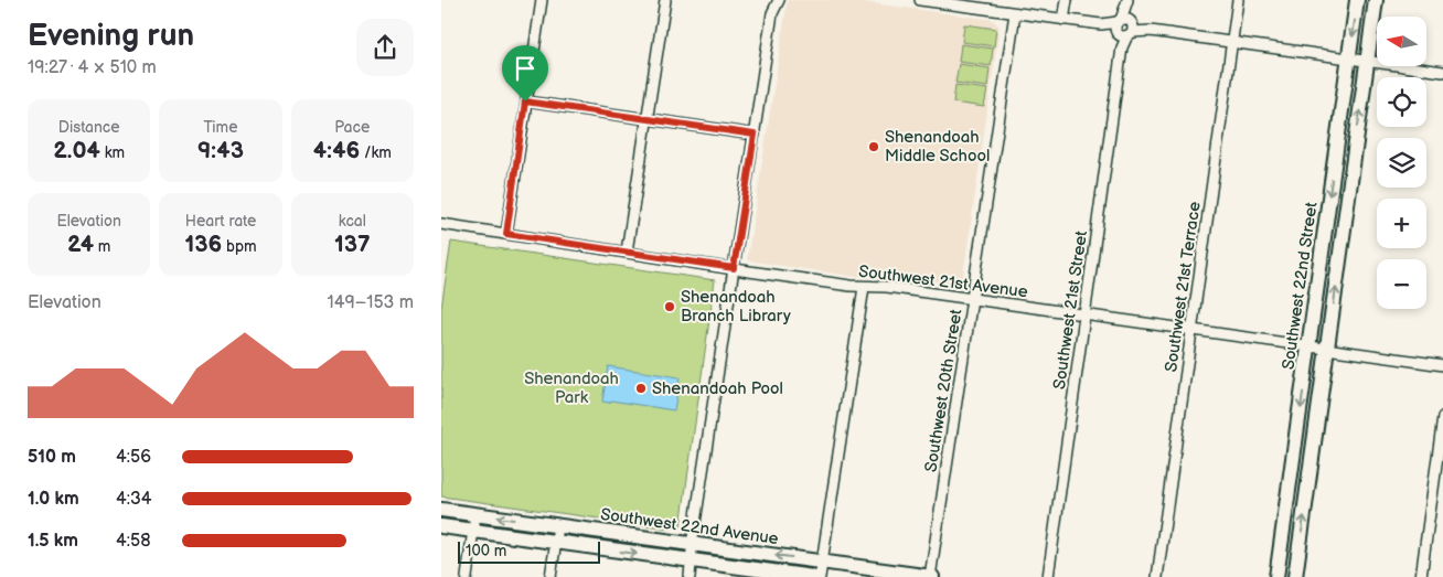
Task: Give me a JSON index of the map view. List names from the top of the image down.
{
  "streets": {
    "main road": ["Southwest 22nd Street", "Southwest 22nd Avenue"],
    "street": [
      "Southwest 21st Avenue",
      "Southwest 21st Terrace",
      "Southwest 21st Street",
      "Southwest 20th Street"
    ]
  },
  "crossings": [
    ["Southwest 21st Avenue", "Southwest 22nd Street"],
    ["Southwest 21st Avenue", "Southwest 21st Terrace"],
    ["Southwest 21st Avenue", "Southwest 21st Street"],
    ["Southwest 21st Avenue", "Southwest 20th Street"],
    ["Southwest 20th Street", "Southwest 22nd Avenue"]
  ],
  "parks": ["Shenandoah Park"],
  "places": ["Shenandoah Middle School", "Shenandoah Branch Library", "Shenandoah Pool"],
  "scale_bar": "100 m",
  "north": "left",
  "page": {
    "heading": ["Evening run", "19:27 · 4 × 510 m"],
    "map_buttons": ["+", "−"],
    "stats": [
      ["Distance", "2.04 km"],
      ["Time", "9:43"],
      ["Pace", "4:46 /km"],
      ["Elevation", "24 m"],
      ["Heart rate", "136 bpm"],
      ["kcal", "137"]
    ],
    "chart": ["Elevation", "149–153 m"],
    "list": [
      {
        "name": "510 m",
        "note": "4:56"
      },
      {
        "name": "1.0 km",
        "note": "4:34"
      },
      {
        "name": "1.5 km",
        "note": "4:58"
      }
    ],
    "scale": "100 m"
  }
}
